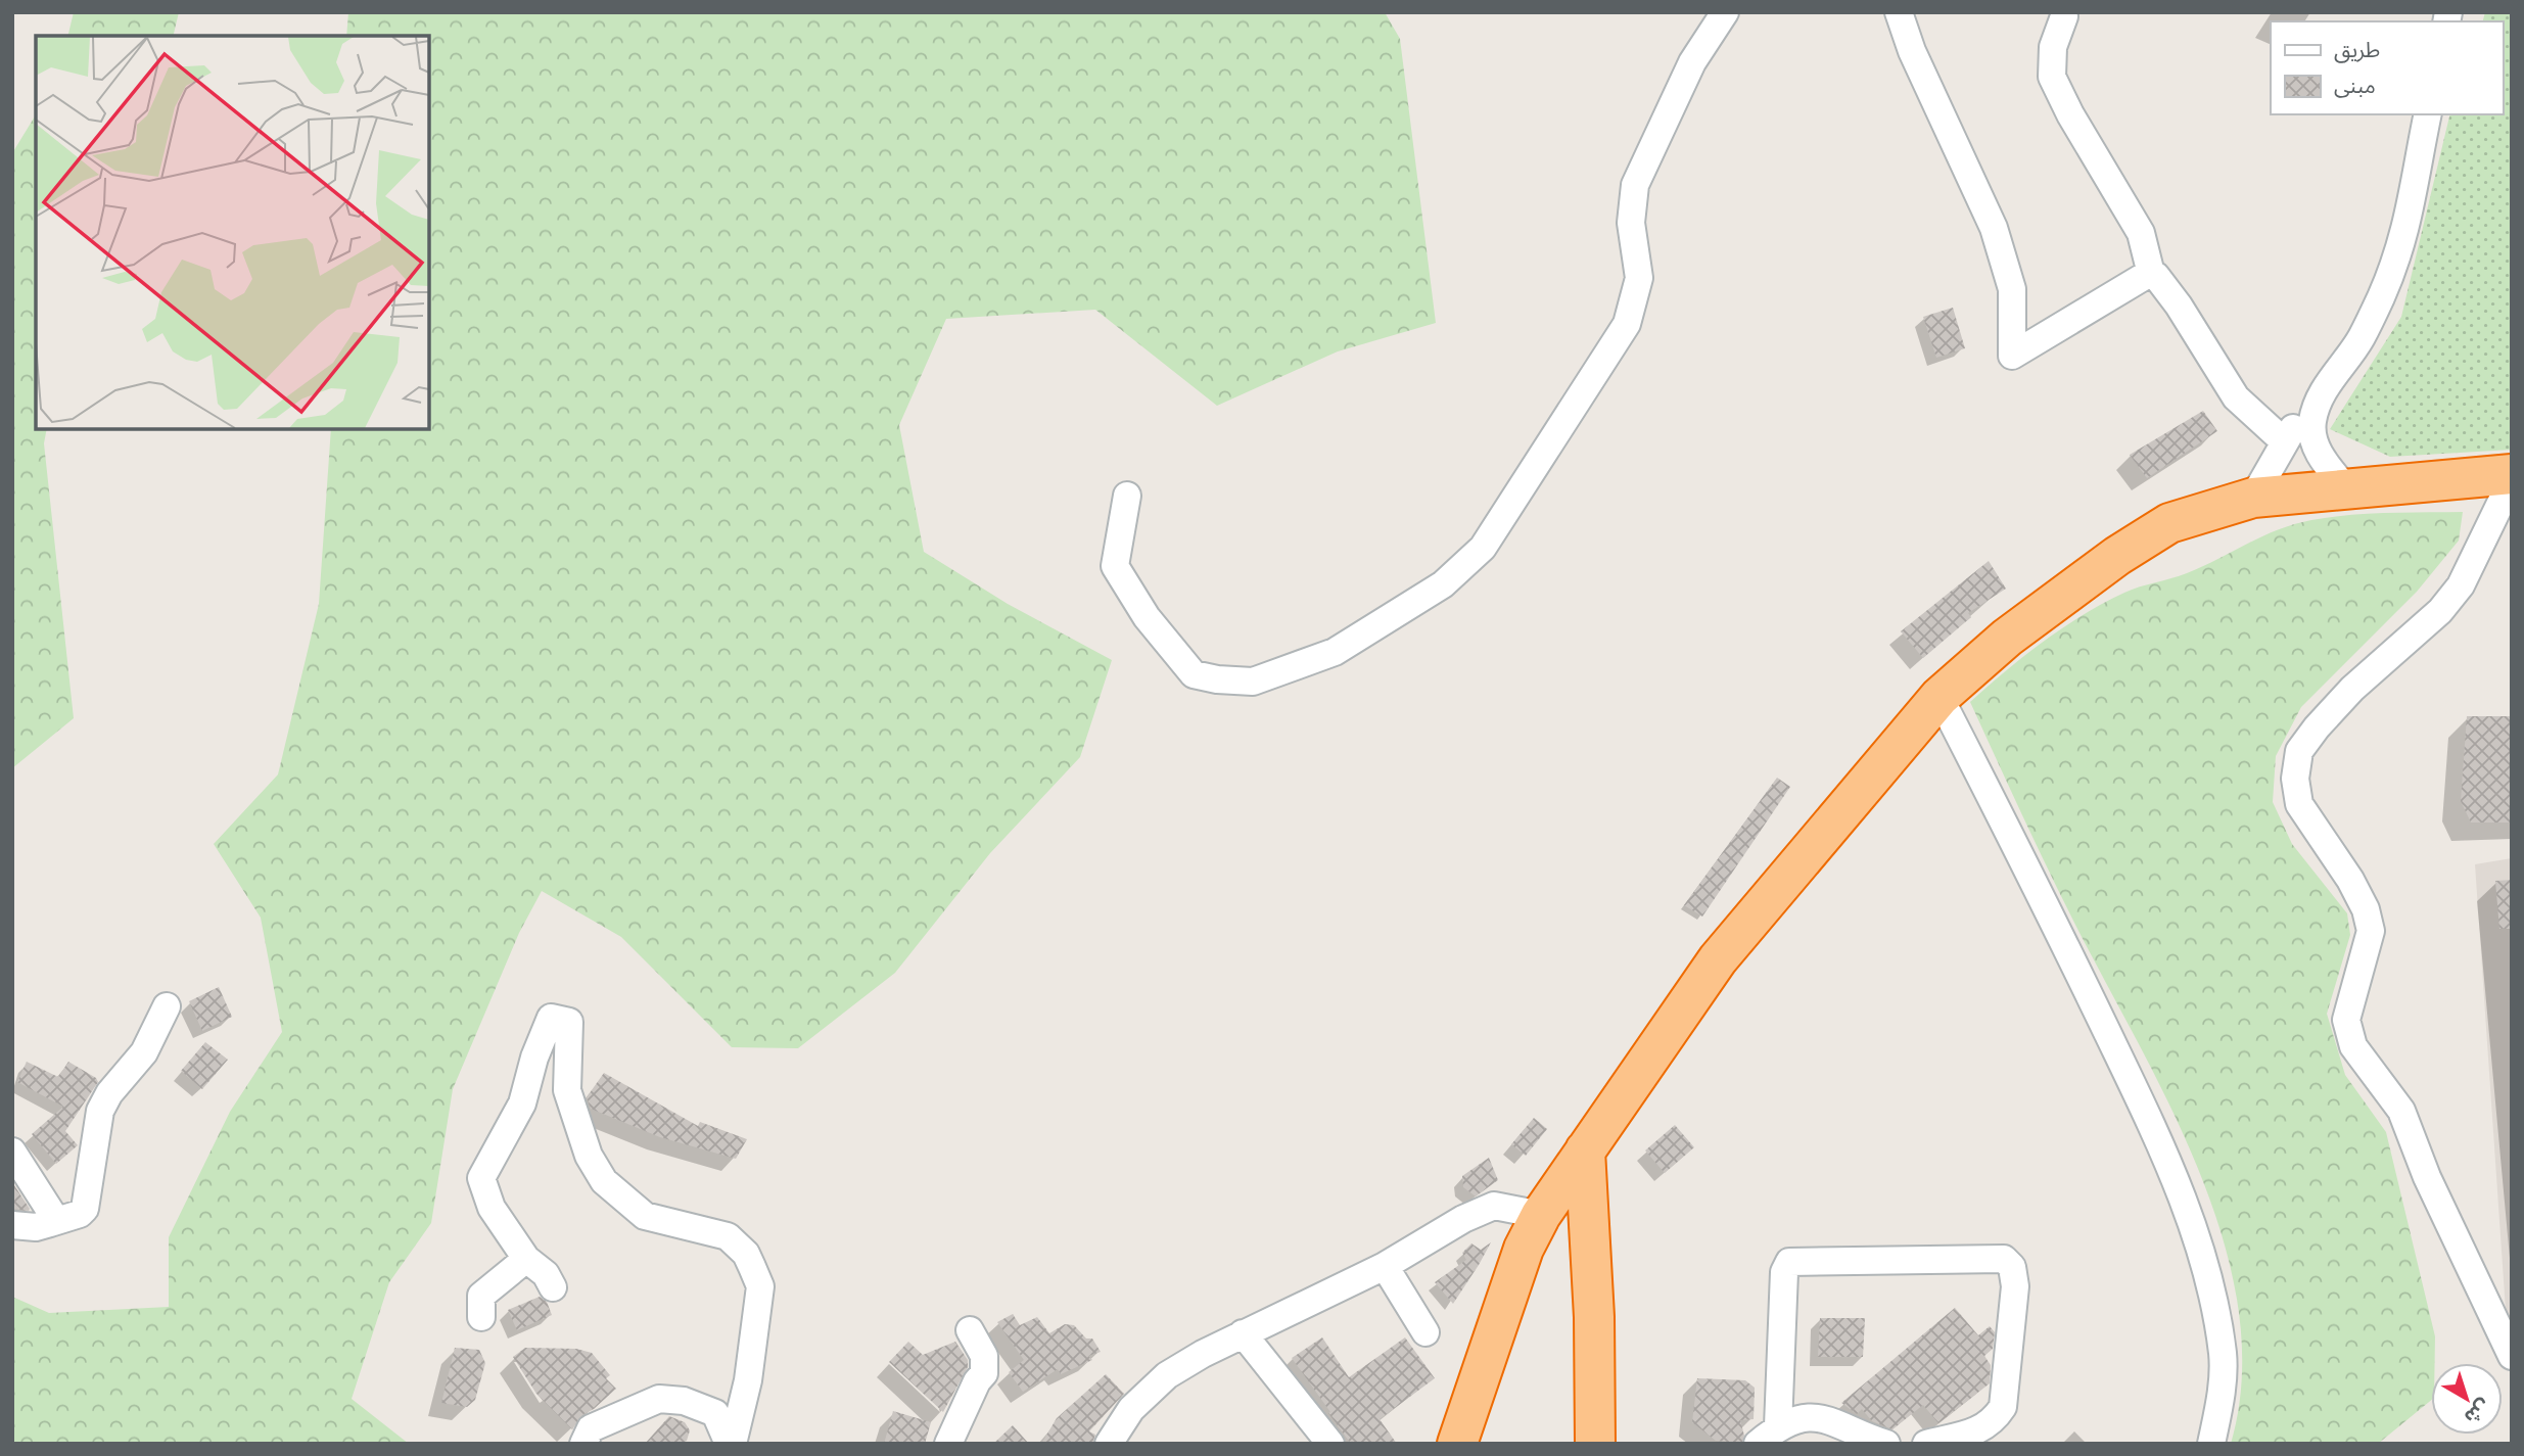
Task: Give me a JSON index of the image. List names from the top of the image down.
{
  "legend": ["طريق", "مبنى"],
  "north": "bottom right"
}
